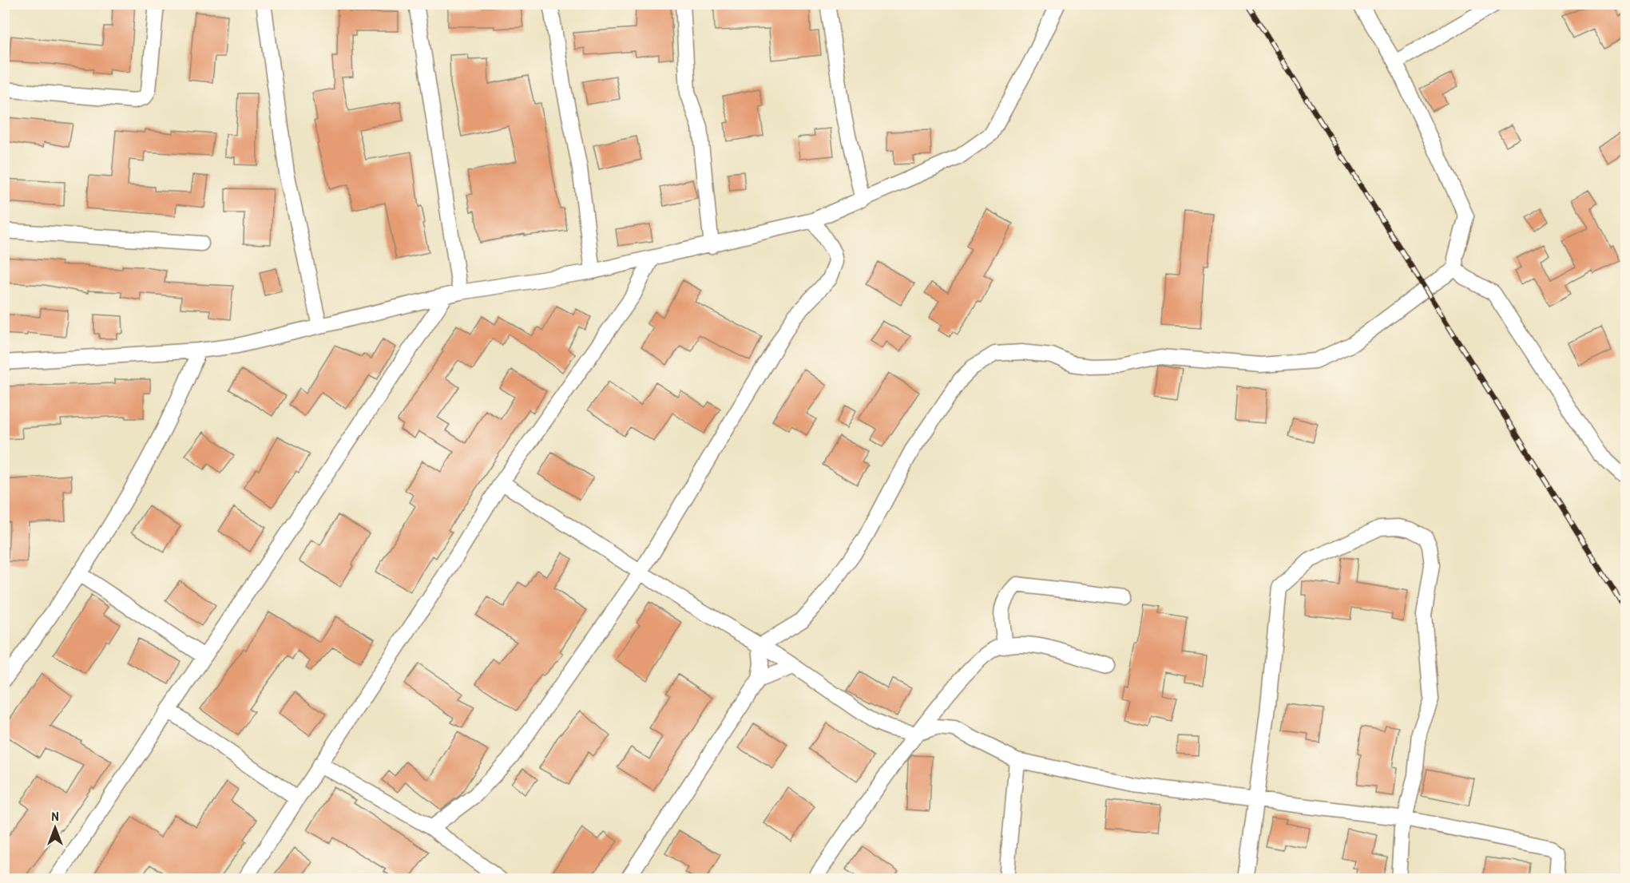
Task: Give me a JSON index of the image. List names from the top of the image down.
{
  "north": "top"
}
